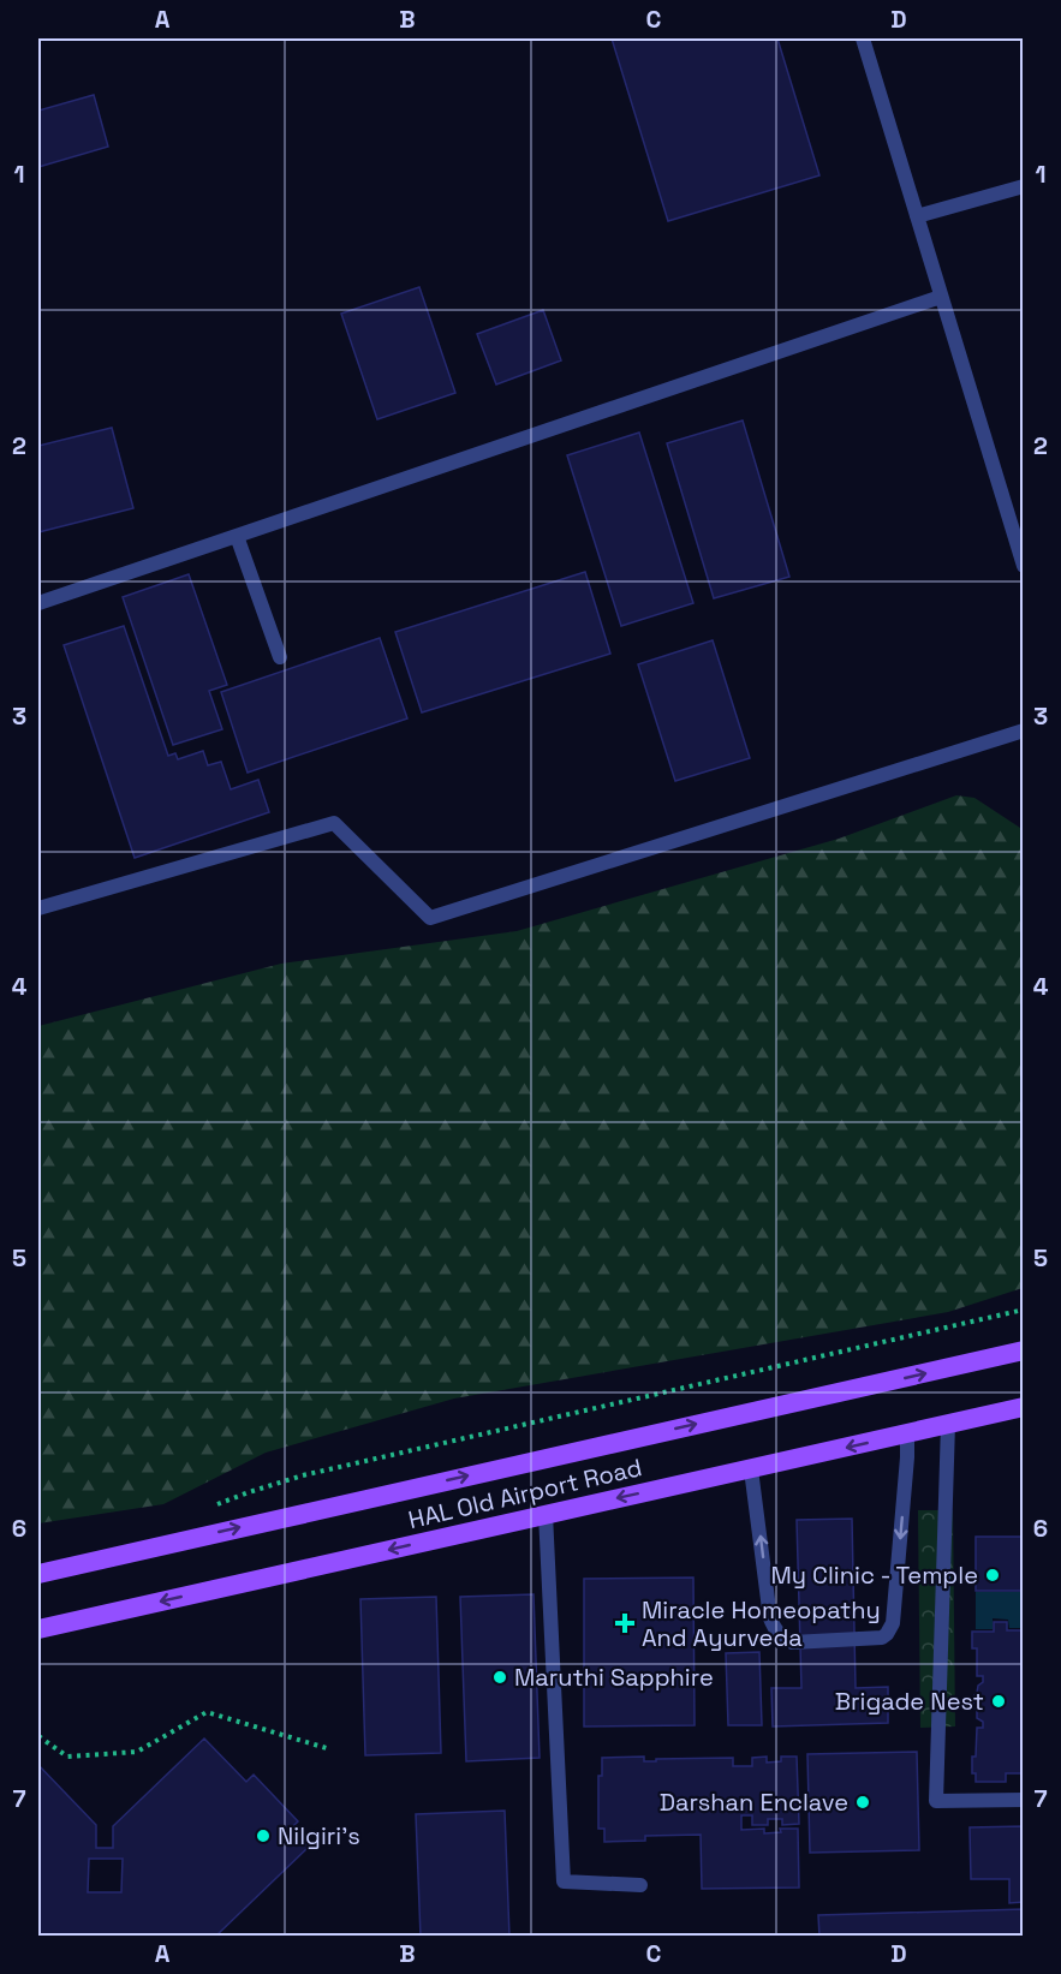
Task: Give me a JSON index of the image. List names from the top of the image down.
{
  "streets": {
    "main road": ["HAL Old Airport Road"]
  },
  "places": {
    "other": [
      "My Clinic - Temple",
      "Maruthi Sapphire",
      "Brigade Nest",
      "Darshan Enclave",
      "Nilgiri's"
    ],
    "health": ["Miracle Homeopathy And Ayurveda"]
  },
  "grid": {
    "columns": [
      "A",
      "B",
      "C",
      "D"
    ],
    "rows": [
      "1",
      "2",
      "3",
      "4",
      "5",
      "6",
      "7"
    ]
  }
}
